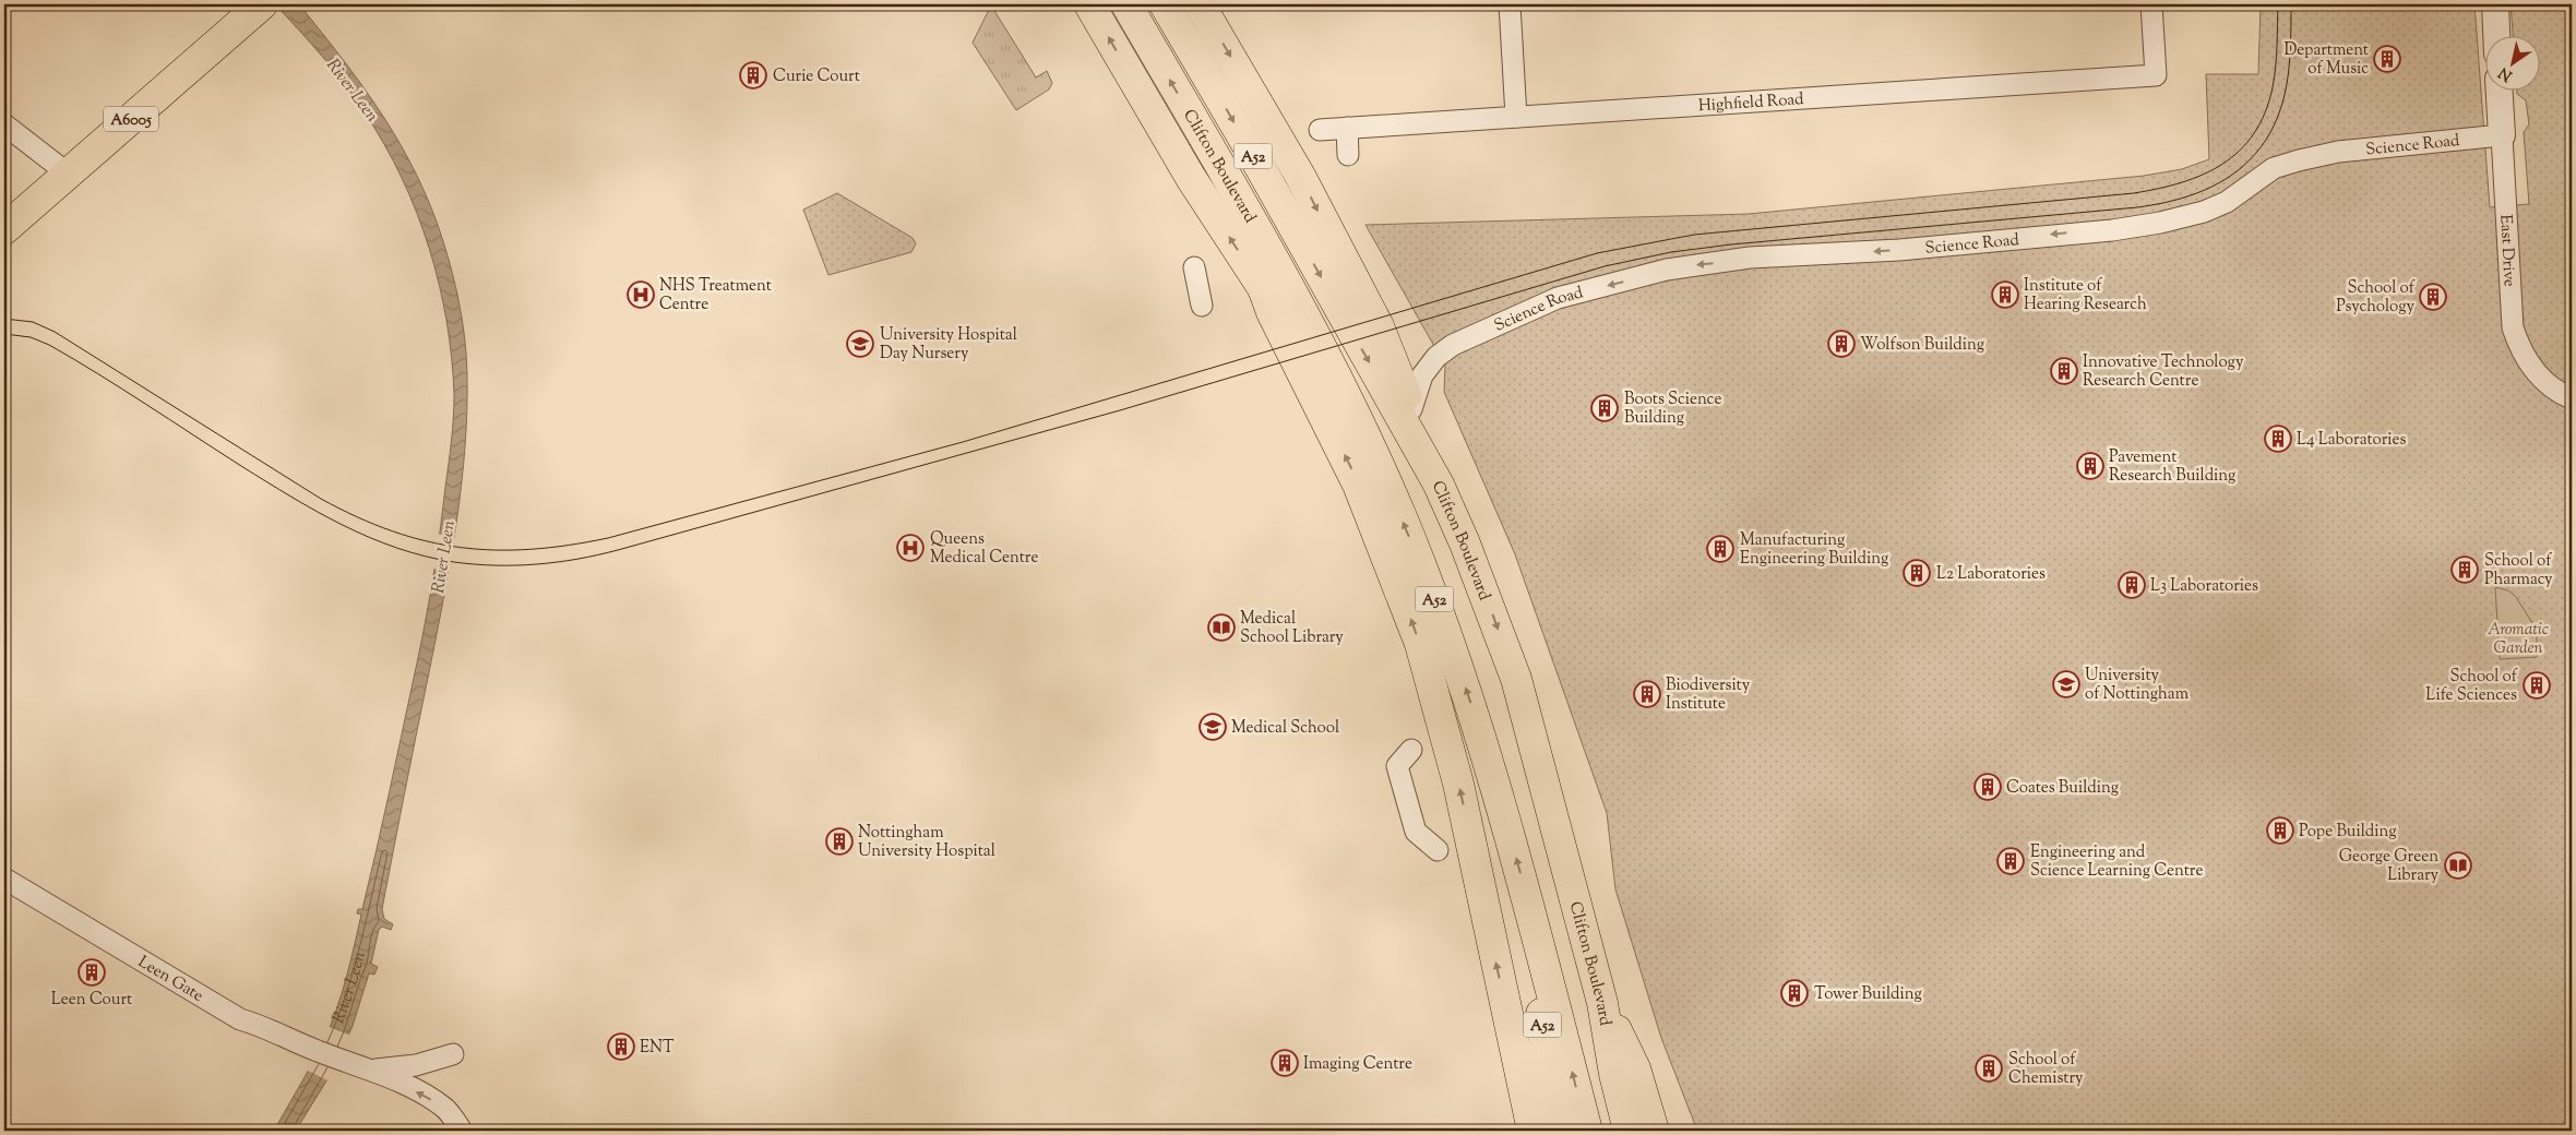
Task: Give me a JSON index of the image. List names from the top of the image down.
{
  "streets": {
    "main road": ["A6005", "A52", "Clifton Boulevard"],
    "street": [
      "Highfield Road",
      "Science Road",
      "East Drive",
      "Leen Gate"
    ]
  },
  "crossings": [
    ["Science Road", "East Drive"],
    ["A52", "Clifton Boulevard"]
  ],
  "one_way": ["Science Road"],
  "water": ["River Leen"],
  "parks": ["Aromatic Garden"],
  "places": {
    "building": [
      "Department of Music",
      "Curie Court",
      "Institute of Hearing Research",
      "School of Psychology",
      "Wolfson Building",
      "Innovative Technology Research Centre",
      "Boots Science Building",
      "L4 Laboratories",
      "Pavement Research Building",
      "Manufacturing Engineering Building",
      "School of Pharmacy",
      "L2 Laboratories",
      "L3 Laboratories",
      "School of Life Sciences",
      "Biodiversity Institute",
      "Coates Building",
      "Pope Building",
      "Nottingham University Hospital",
      "Engineering and Science Learning Centre",
      "Leen Court",
      "Tower Building",
      "ENT",
      "Imaging Centre",
      "School of Chemistry"
    ],
    "hospital": ["NHS Treatment Centre", "Queens Medical Centre"],
    "school or university": ["University Hospital Day Nursery", "University of Nottingham", "Medical School"],
    "library": ["Medical School Library", "George Green Library"]
  },
  "north": "bottom left"
}
